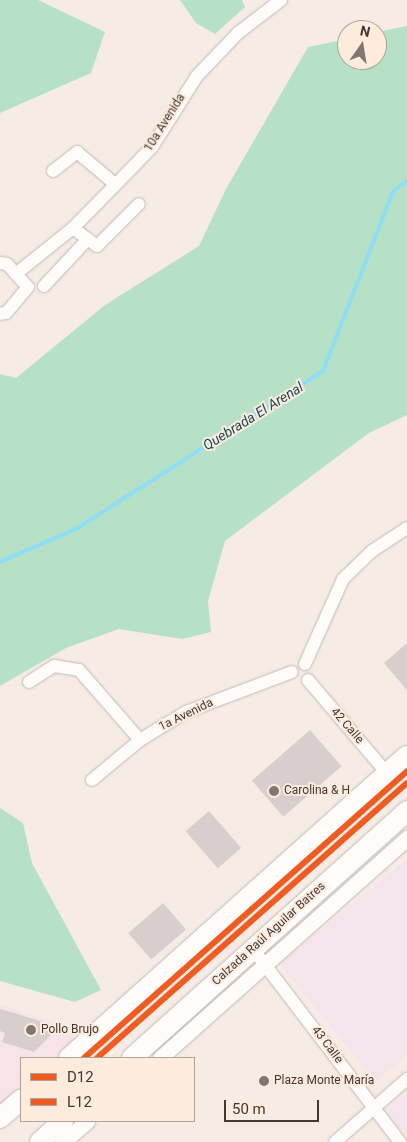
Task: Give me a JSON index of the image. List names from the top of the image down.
{
  "streets": {
    "highway": ["Calzada Raúl Aguilar Batres"],
    "street": [
      "10a Avenida",
      "1a Avenida",
      "42 Calle",
      "43 Calle"
    ]
  },
  "crossings": [
    ["1a Avenida", "42 Calle"],
    ["Calzada Raúl Aguilar Batres", "43 Calle"]
  ],
  "water": ["Quebrada El Arenal"],
  "places": ["Carolina & H", "Pollo Brujo", "Plaza Monte María"],
  "lines": ["transit line D12", "transit line L12"],
  "legend": ["D12", "L12"],
  "scale_bar": "50 m",
  "north": "top"
}
